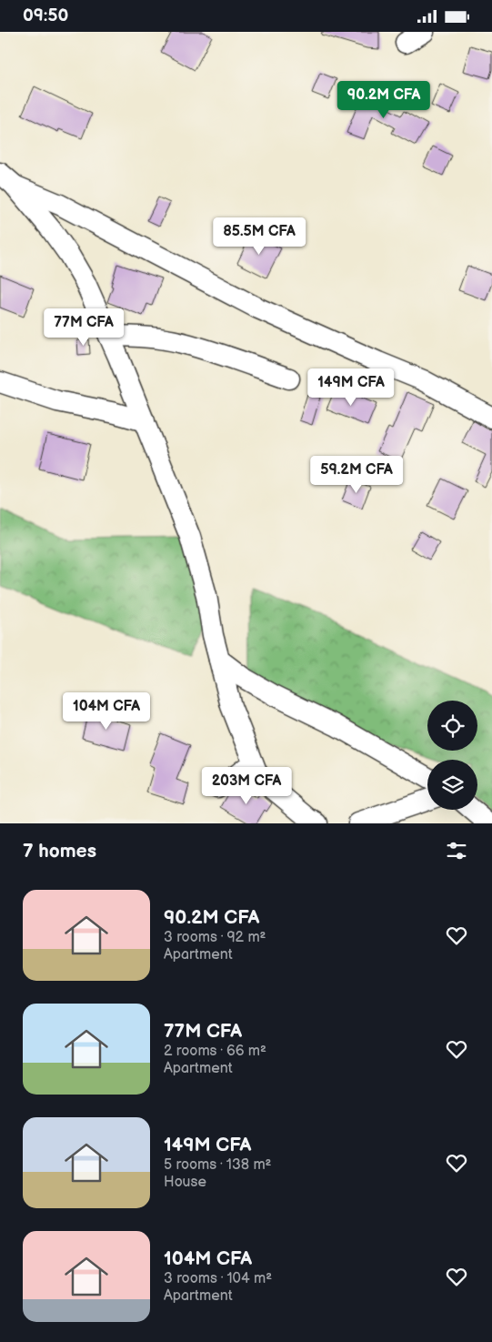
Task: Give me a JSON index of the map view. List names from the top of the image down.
{
  "page": {
    "status": "09:50",
    "price": [
      "90.2M CFA",
      "85.5M CFA",
      "77M CFA",
      "149M CFA",
      "59.2M CFA",
      "104M CFA",
      "203M CFA"
    ],
    "heading": "7 homes",
    "list": [
      {
        "name": "90.2M CFA",
        "note": "3 rooms · 92 m² · Apartment"
      },
      {
        "name": "77M CFA",
        "note": "2 rooms · 66 m² · Apartment"
      },
      {
        "name": "149M CFA",
        "note": "5 rooms · 138 m² · House"
      },
      {
        "name": "104M CFA",
        "note": "3 rooms · 104 m² · Apartment"
      }
    ]
  }
}
